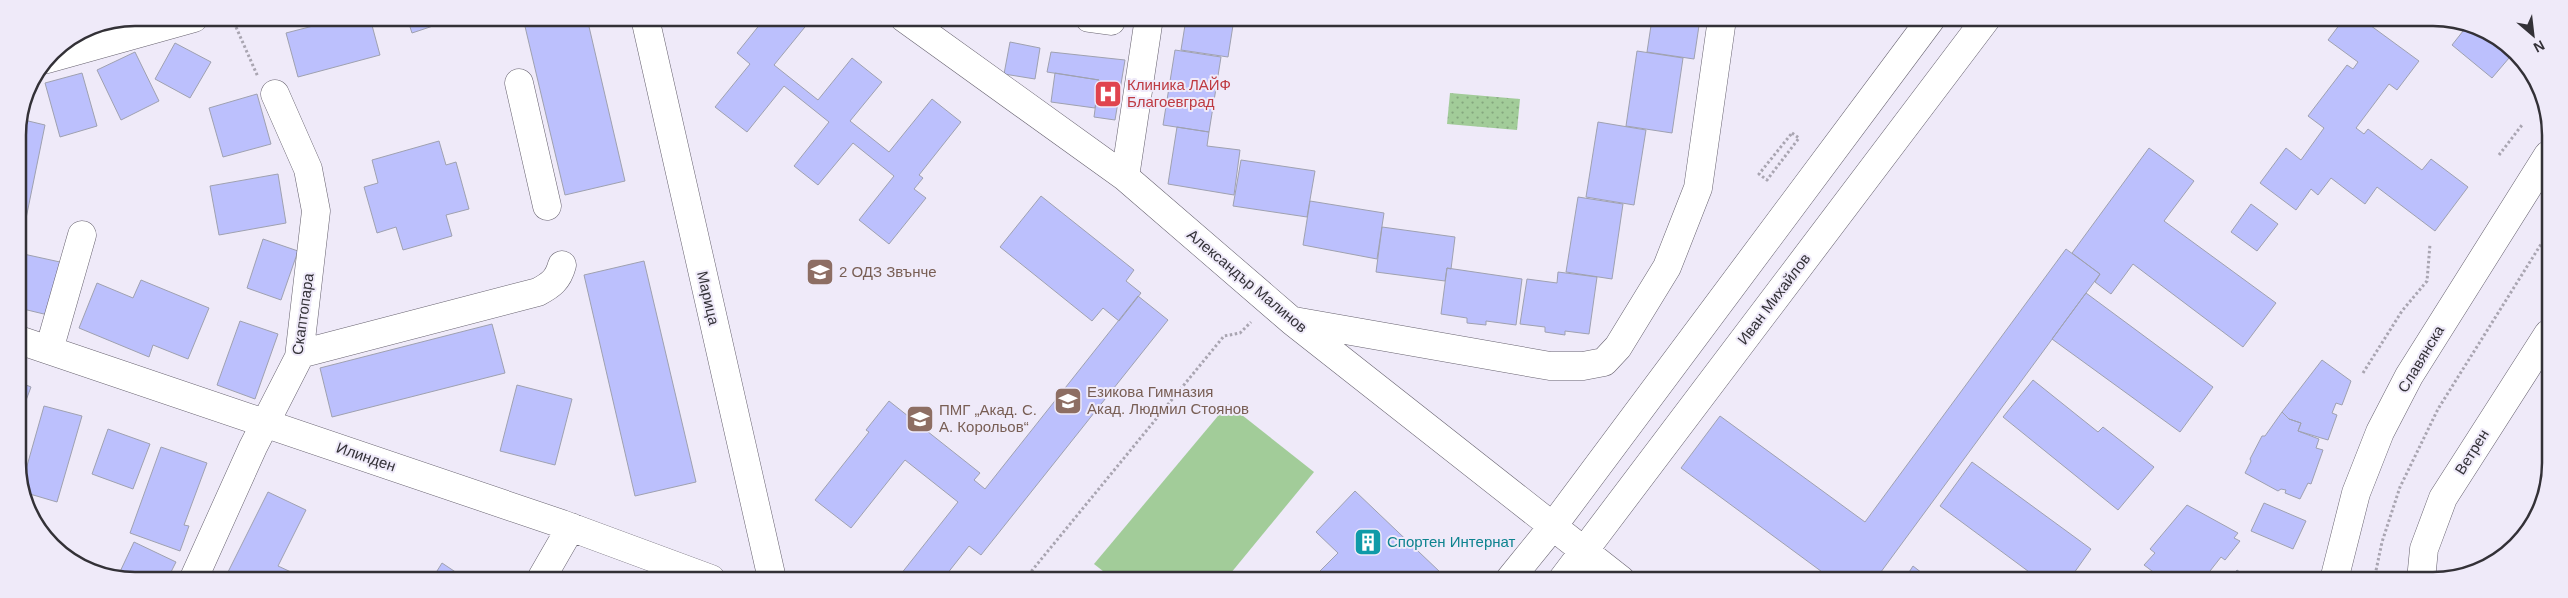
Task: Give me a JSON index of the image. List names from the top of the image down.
{
  "streets": {
    "street": [
      "Александър Малинов",
      "Марица",
      "Иван Михайлов",
      "Скаптопара",
      "Славянска",
      "Ветрен",
      "Илинден"
    ]
  },
  "crossings": [
    ["Александър Малинов", "Иван Михайлов"],
    ["Скаптопара", "Илинден"]
  ],
  "places": {
    "hospital": ["Клиника ЛАЙФ Благоевград"],
    "school or university": ["2 ОДЗ Звънче", "Езикова Гимназия Акад. Людмил Стоянов", "ПМГ „Акад. С. А. Корольов“"],
    "building": ["Спортен Интернат"]
  },
  "north": "bottom right"
}
